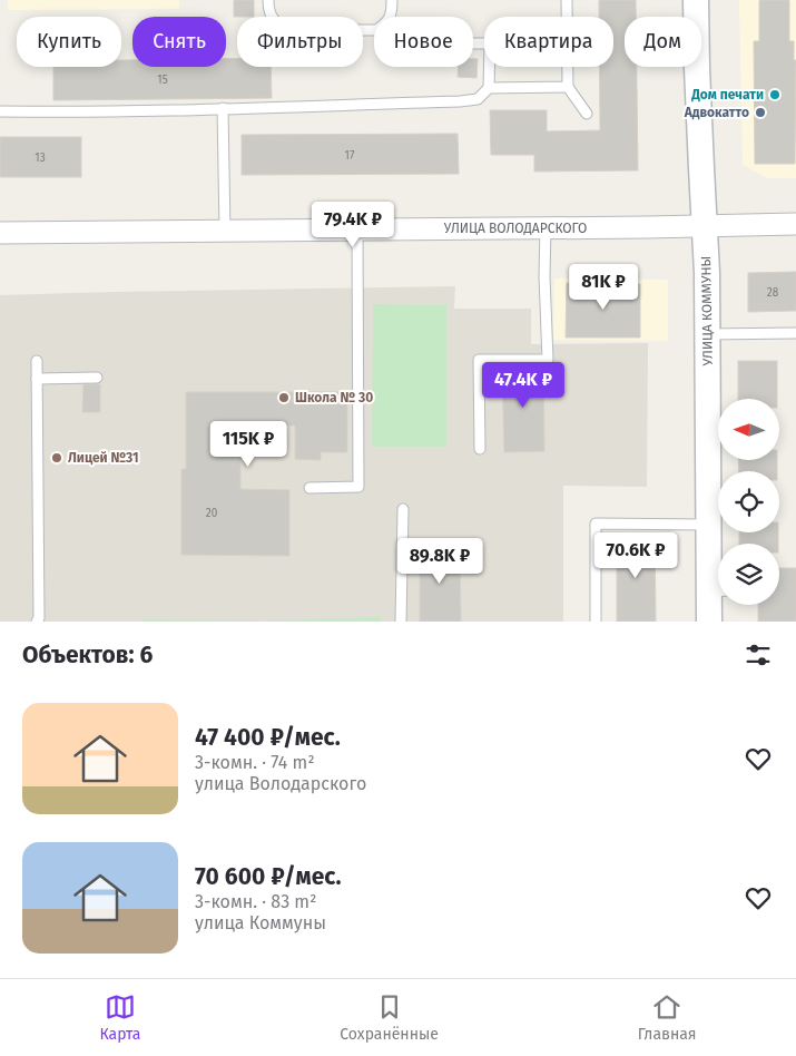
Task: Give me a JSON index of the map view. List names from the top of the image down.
{
  "streets": {
    "street": ["УЛИЦА ВОЛОДАРСКОГО", "УЛИЦА КОММУНЫ"]
  },
  "crossings": [
    ["УЛИЦА ВОЛОДАРСКОГО", "УЛИЦА КОММУНЫ"]
  ],
  "places": [
    "Дом печати",
    "Адвокатто",
    "Школа № 30",
    "Лицей №31"
  ],
  "house_numbers": [
    "15",
    "17",
    "13",
    "28",
    "20"
  ],
  "north": "left",
  "page": {
    "chip": [
      "Купить",
      "Снять",
      "Фильтры",
      "Новое",
      "Квартира",
      "Дом"
    ],
    "price": [
      "79.4K ₽",
      "81K ₽",
      "47.4K ₽",
      "115K ₽",
      "70.6K ₽",
      "89.8K ₽"
    ],
    "heading": "Объектов: 6",
    "list": [
      {
        "name": "47 400 ₽/мес.",
        "note": "3-комн. · 74 m² · улица Володарского"
      },
      {
        "name": "70 600 ₽/мес.",
        "note": "3-комн. · 83 m² · улица Коммуны"
      }
    ],
    "tabs": ["Карта", "Сохранённые", "Главная"]
  }
}
